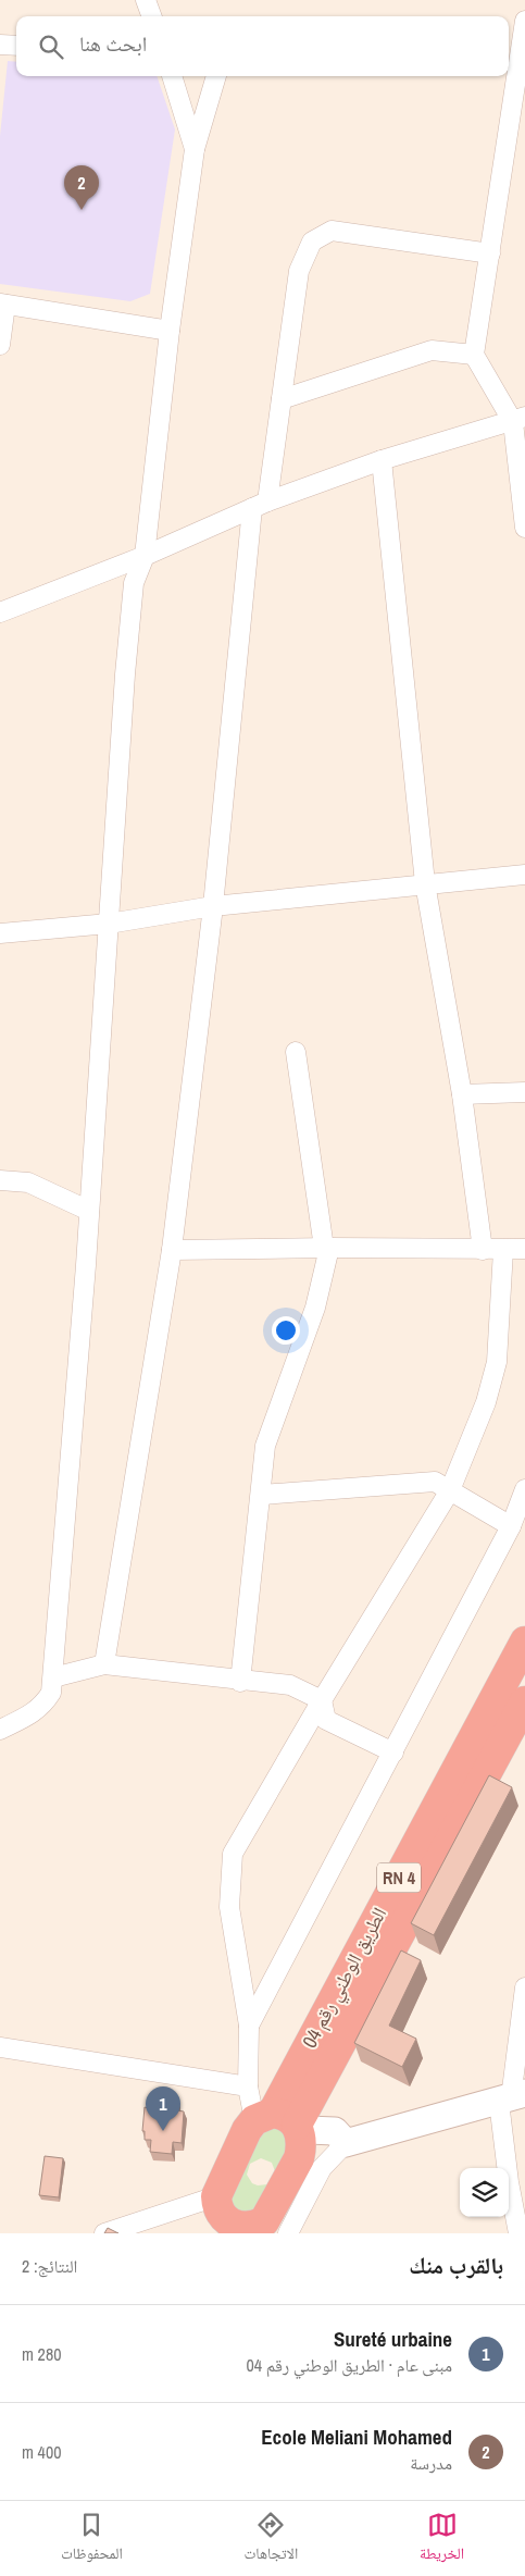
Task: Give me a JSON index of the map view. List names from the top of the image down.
{
  "streets": {
    "highway": ["RN 4", "الطريق الوطني رقم 04"]
  },
  "page": {
    "search": "ابحث هنا",
    "pins": ["2", "1"],
    "heading": ["بالقرب منك", "النتائج: 2"],
    "list": [
      {
        "mark": "1",
        "name": "Sureté urbaine",
        "note": "مبنى عام · الطريق الوطني رقم 04",
        "value": "280 m"
      },
      {
        "mark": "2",
        "name": "Ecole Meliani Mohamed",
        "note": "مدرسة",
        "value": "400 m"
      }
    ],
    "nav": ["الخريطة", "الاتجاهات", "المحفوظات"]
  }
}
